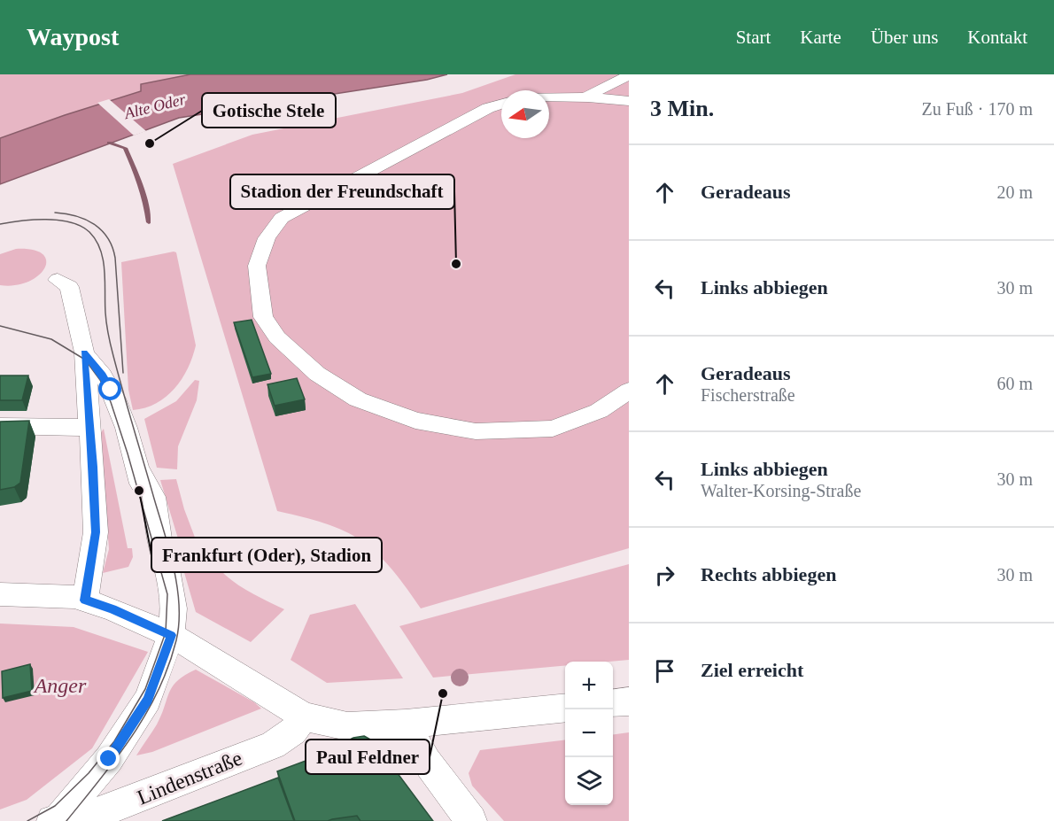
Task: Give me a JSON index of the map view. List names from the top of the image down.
{
  "streets": {
    "street": ["Lindenstraße"]
  },
  "water": ["Alte Oder"],
  "parks": ["Anger"],
  "places": [
    "Gotische Stele",
    "Stadion der Freundschaft",
    "Frankfurt (Oder), Stadion",
    "Paul Feldner"
  ],
  "north": "left",
  "page": {
    "header": "Waypost",
    "nav": [
      "Start",
      "Karte",
      "Über uns",
      "Kontakt"
    ],
    "heading": ["3 Min.", "Zu Fuß · 170 m"],
    "list": [
      ["Geradeaus", "20 m"],
      ["Links abbiegen", "30 m"],
      ["Geradeaus", "Fischerstraße", "60 m"],
      ["Links abbiegen", "Walter-Korsing-Straße", "30 m"],
      ["Rechts abbiegen", "30 m"],
      "Ziel erreicht"
    ],
    "map_buttons": ["+", "−"]
  }
}
